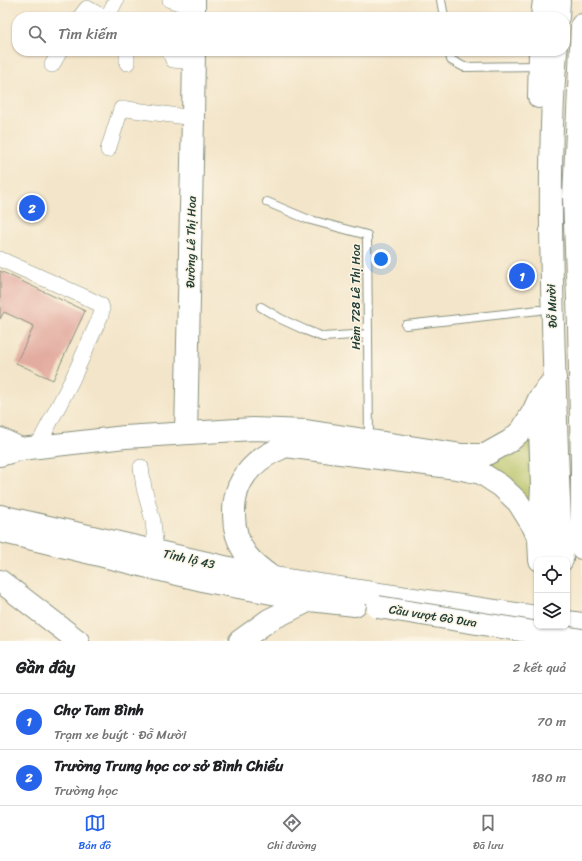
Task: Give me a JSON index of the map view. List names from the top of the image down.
{
  "streets": {
    "main road": [
      "Đường Lê Thị Hoa",
      "Đỗ Mười",
      "Tỉnh lộ 43",
      "Cầu vượt Gò Dưa"
    ],
    "lane": ["Hèm 728 Lê Thị Hoa"]
  },
  "crossings": [
    ["Tỉnh lộ 43", "Cầu vượt Gò Dưa"]
  ],
  "page": {
    "search": "Tìm kiếm",
    "pins": ["2", "1"],
    "heading": ["Gần đây", "2 kết quả"],
    "list": [
      {
        "mark": "1",
        "name": "Chợ Tam Bình",
        "note": "Trạm xe buýt · Đỗ Mười",
        "value": "70 m"
      },
      {
        "mark": "2",
        "name": "Trường Trung học cơ sở Bình Chiểu",
        "note": "Trường học",
        "value": "180 m"
      }
    ],
    "nav": ["Bản đồ", "Chỉ đường", "Đã lưu"]
  }
}
